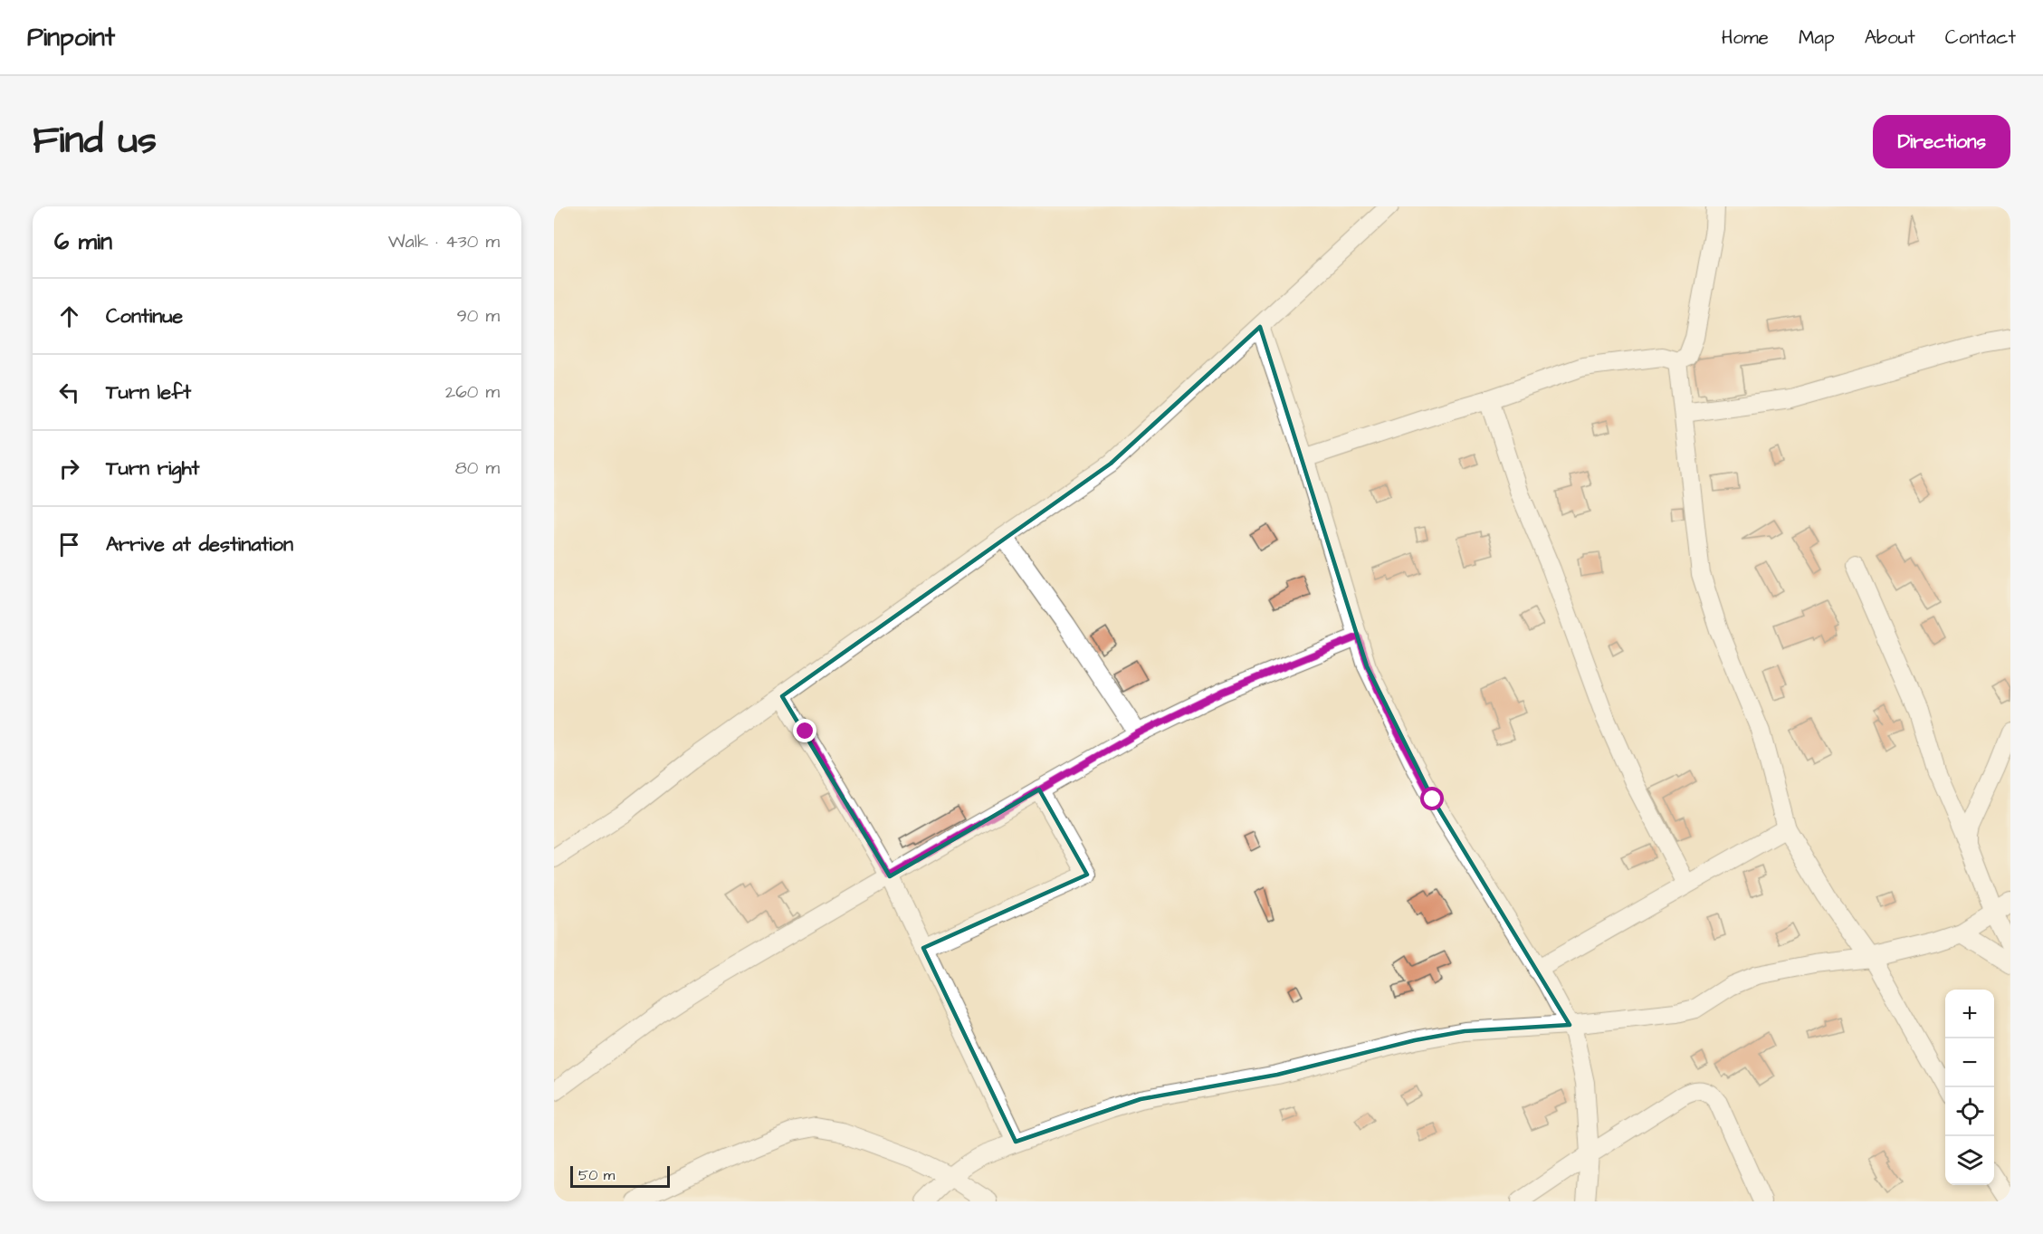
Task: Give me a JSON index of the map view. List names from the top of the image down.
{
  "scale_bar": "50 m",
  "page": {
    "header": "Pinpoint",
    "nav": [
      "Home",
      "Map",
      "About",
      "Contact"
    ],
    "title": "Find us",
    "buttons": "Directions",
    "heading": ["6 min", "Walk · 430 m"],
    "list": [
      ["Continue", "90 m"],
      ["Turn left", "260 m"],
      ["Turn right", "80 m"],
      "Arrive at destination"
    ],
    "map_buttons": ["+", "−"],
    "scale": "50 m"
  }
}
